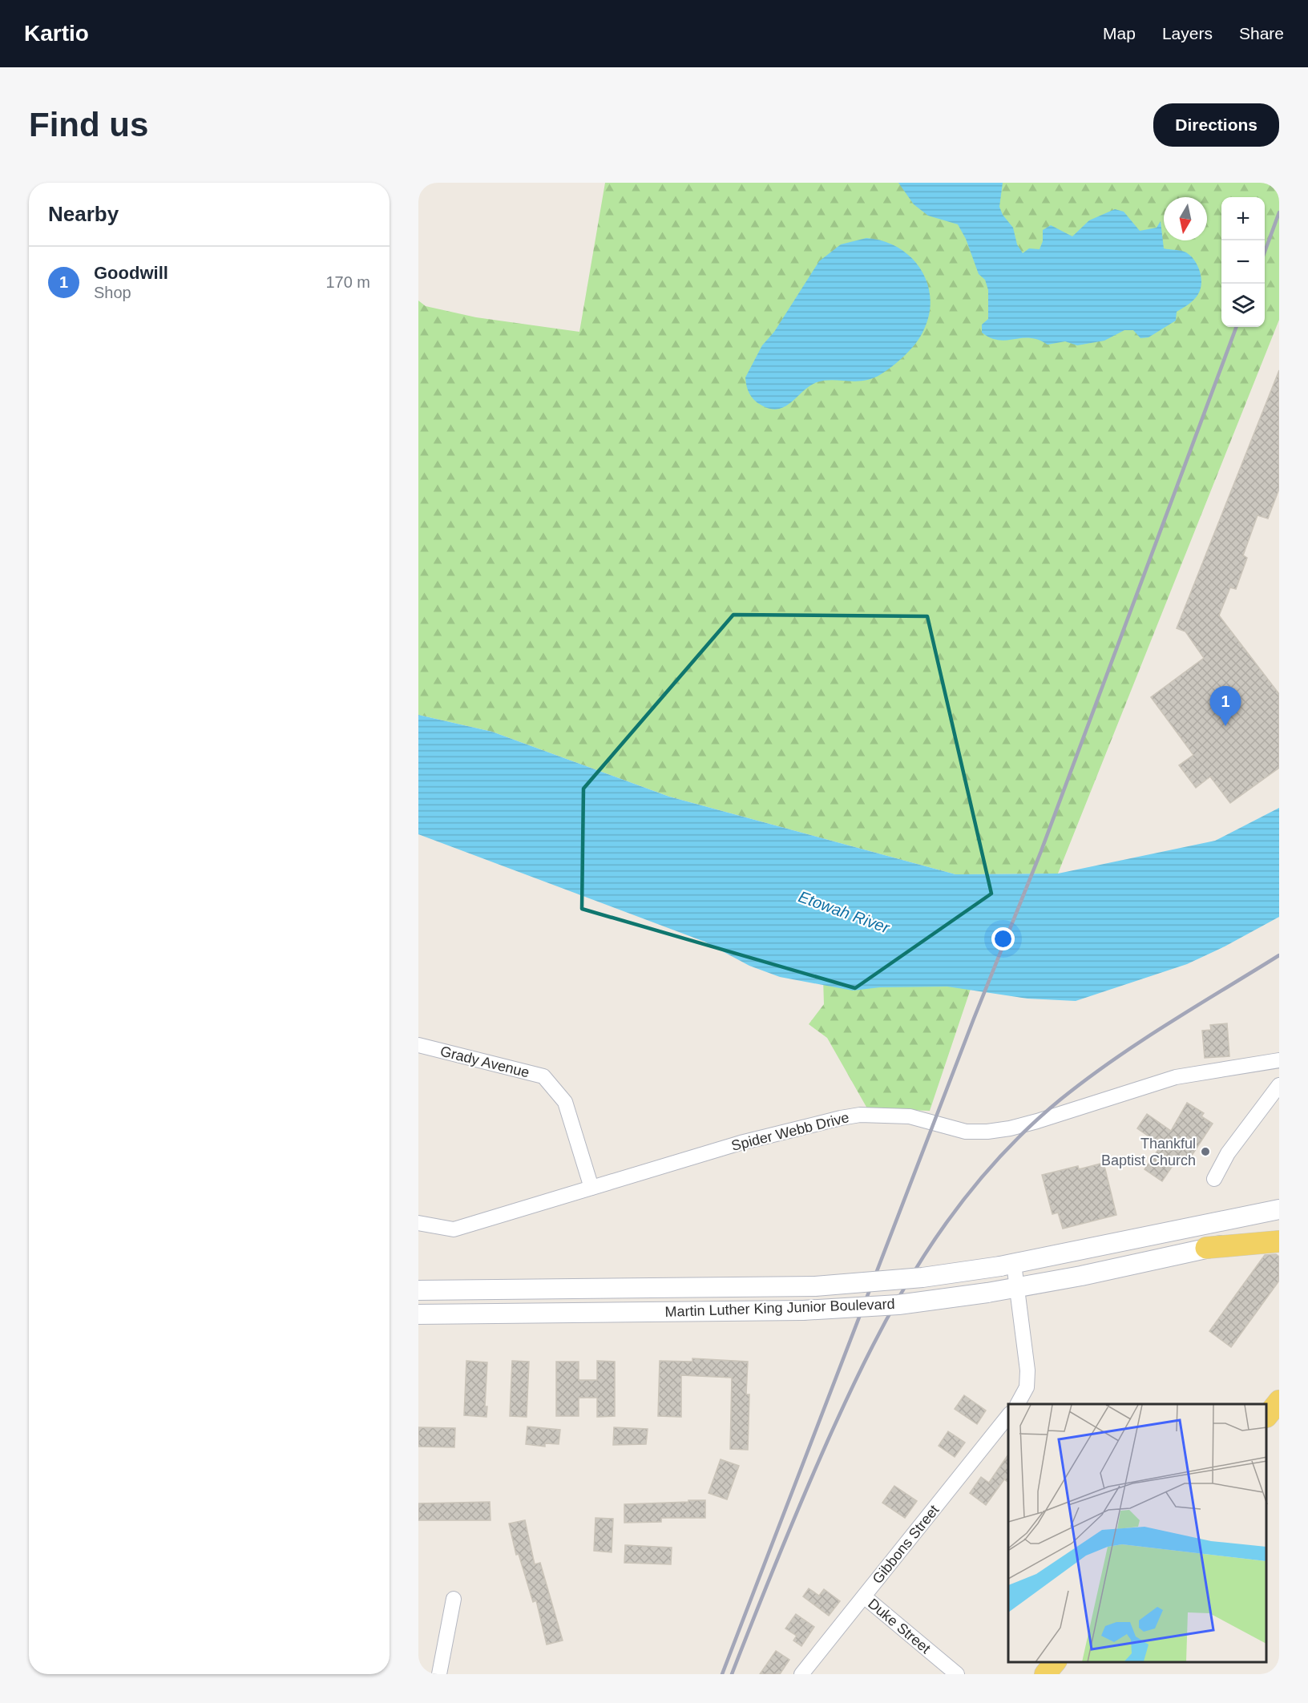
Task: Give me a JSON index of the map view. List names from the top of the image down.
{
  "streets": {
    "main road": ["Martin Luther King Junior Boulevard"],
    "street": [
      "Grady Avenue",
      "Spider Webb Drive",
      "Gibbons Street",
      "Duke Street"
    ]
  },
  "crossings": [
    ["Grady Avenue", "Spider Webb Drive"],
    ["Gibbons Street", "Duke Street"]
  ],
  "water": ["Etowah River"],
  "places": ["Thankful Baptist Church"],
  "north": "bottom",
  "page": {
    "header": "Kartio",
    "nav": ["Map", "Layers", "Share"],
    "buttons": "Directions",
    "title": "Find us",
    "heading": "Nearby",
    "map_buttons": ["+", "−"],
    "list": [
      {
        "mark": "1",
        "name": "Goodwill",
        "note": "Shop",
        "value": "170 m"
      }
    ],
    "pins": "1"
  }
}
